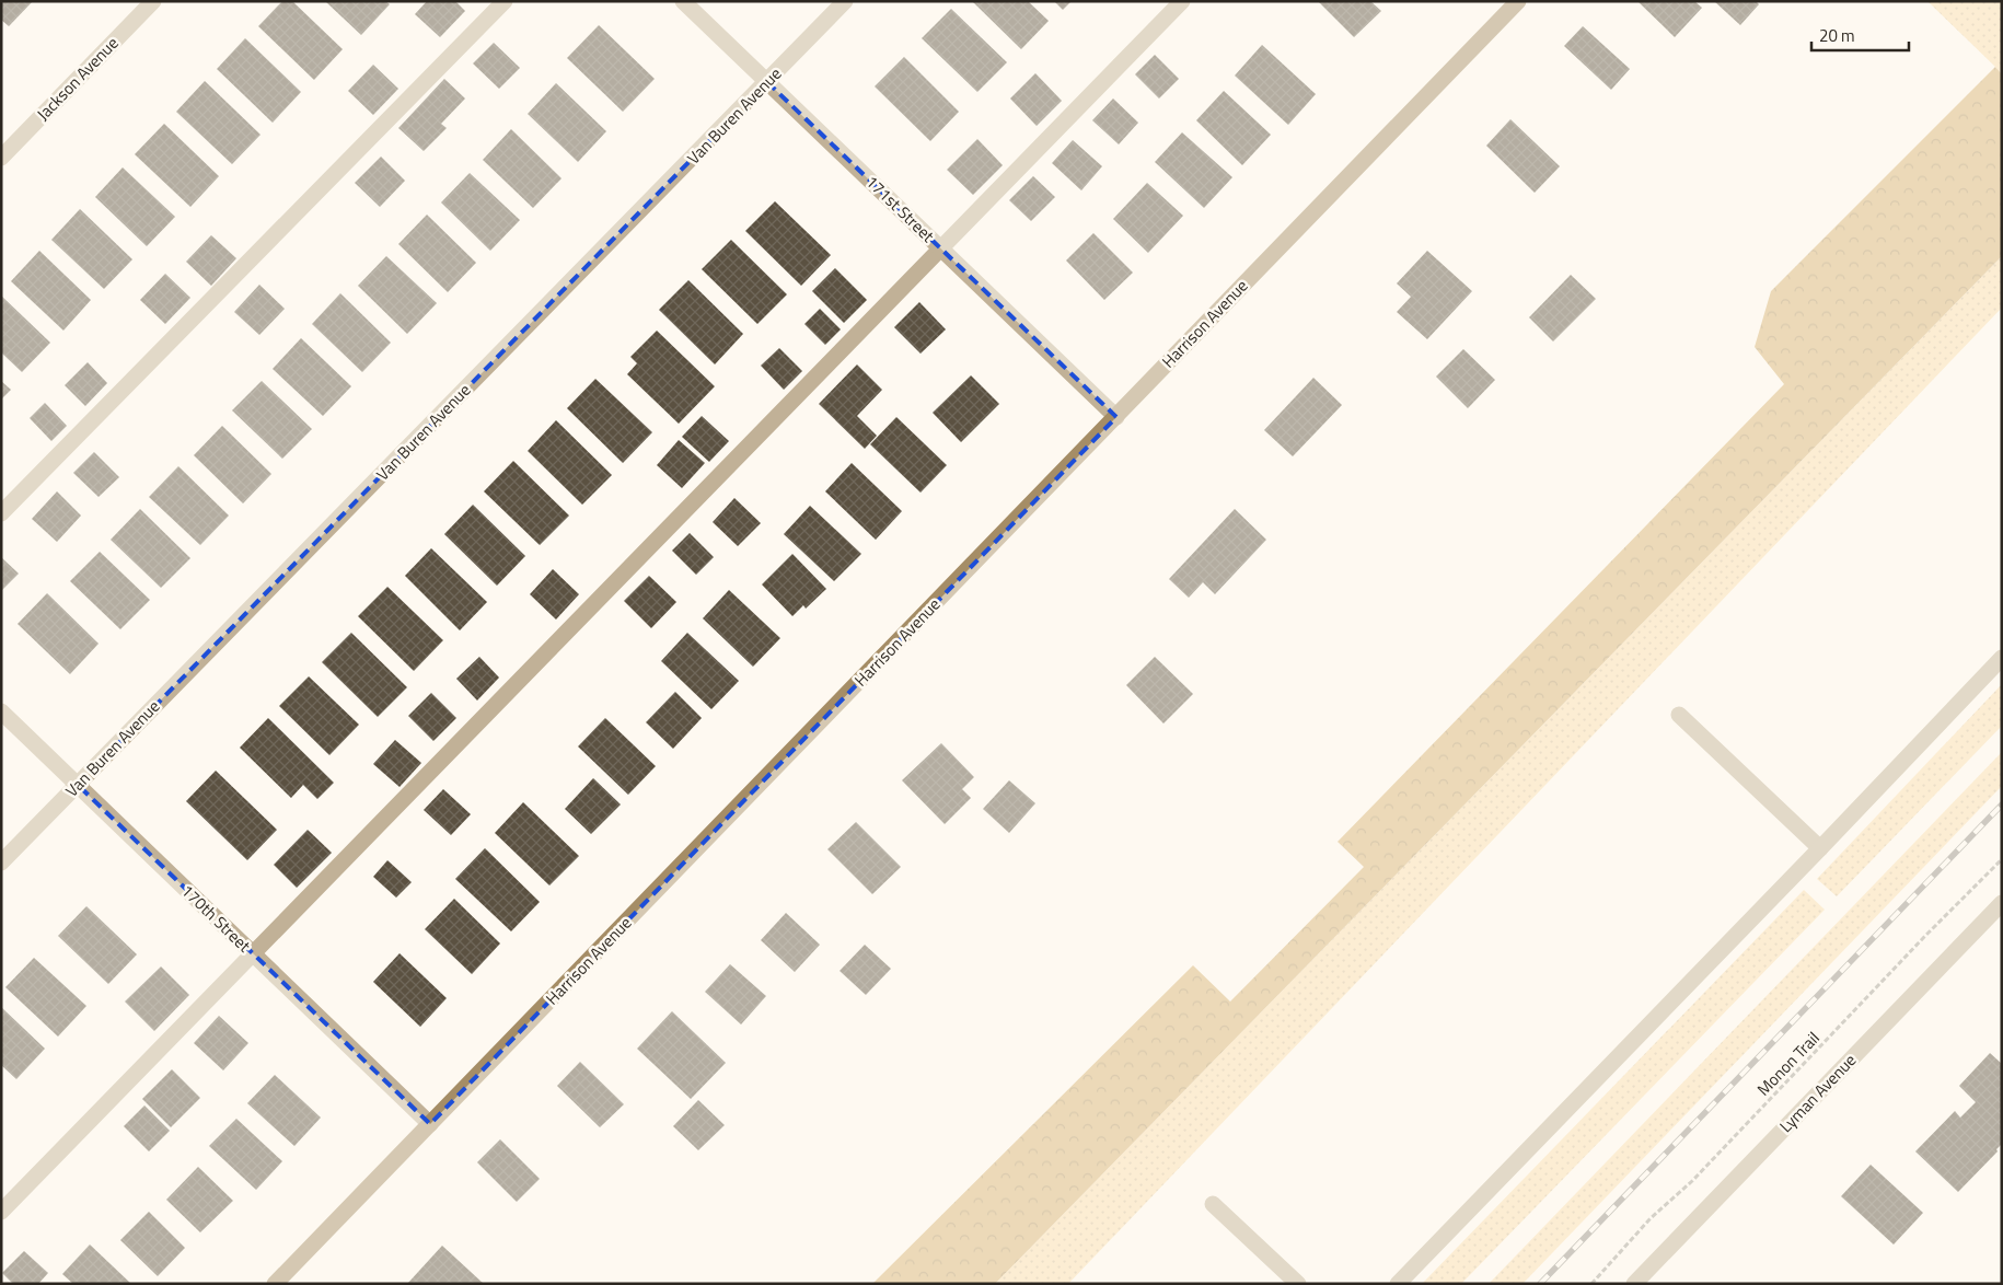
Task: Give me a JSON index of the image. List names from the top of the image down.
{
  "streets": {
    "street": [
      "Jackson Avenue",
      "Van Buren Avenue",
      "171st Street",
      "Harrison Avenue",
      "170th Street",
      "Lyman Avenue"
    ],
    "path": ["Monon Trail"]
  },
  "crossings": [
    ["Van Buren Avenue", "171st Street"],
    ["Van Buren Avenue", "170th Street"],
    ["171st Street", "Harrison Avenue"],
    ["Harrison Avenue", "170th Street"]
  ],
  "scale_bar": "20 m"
}
